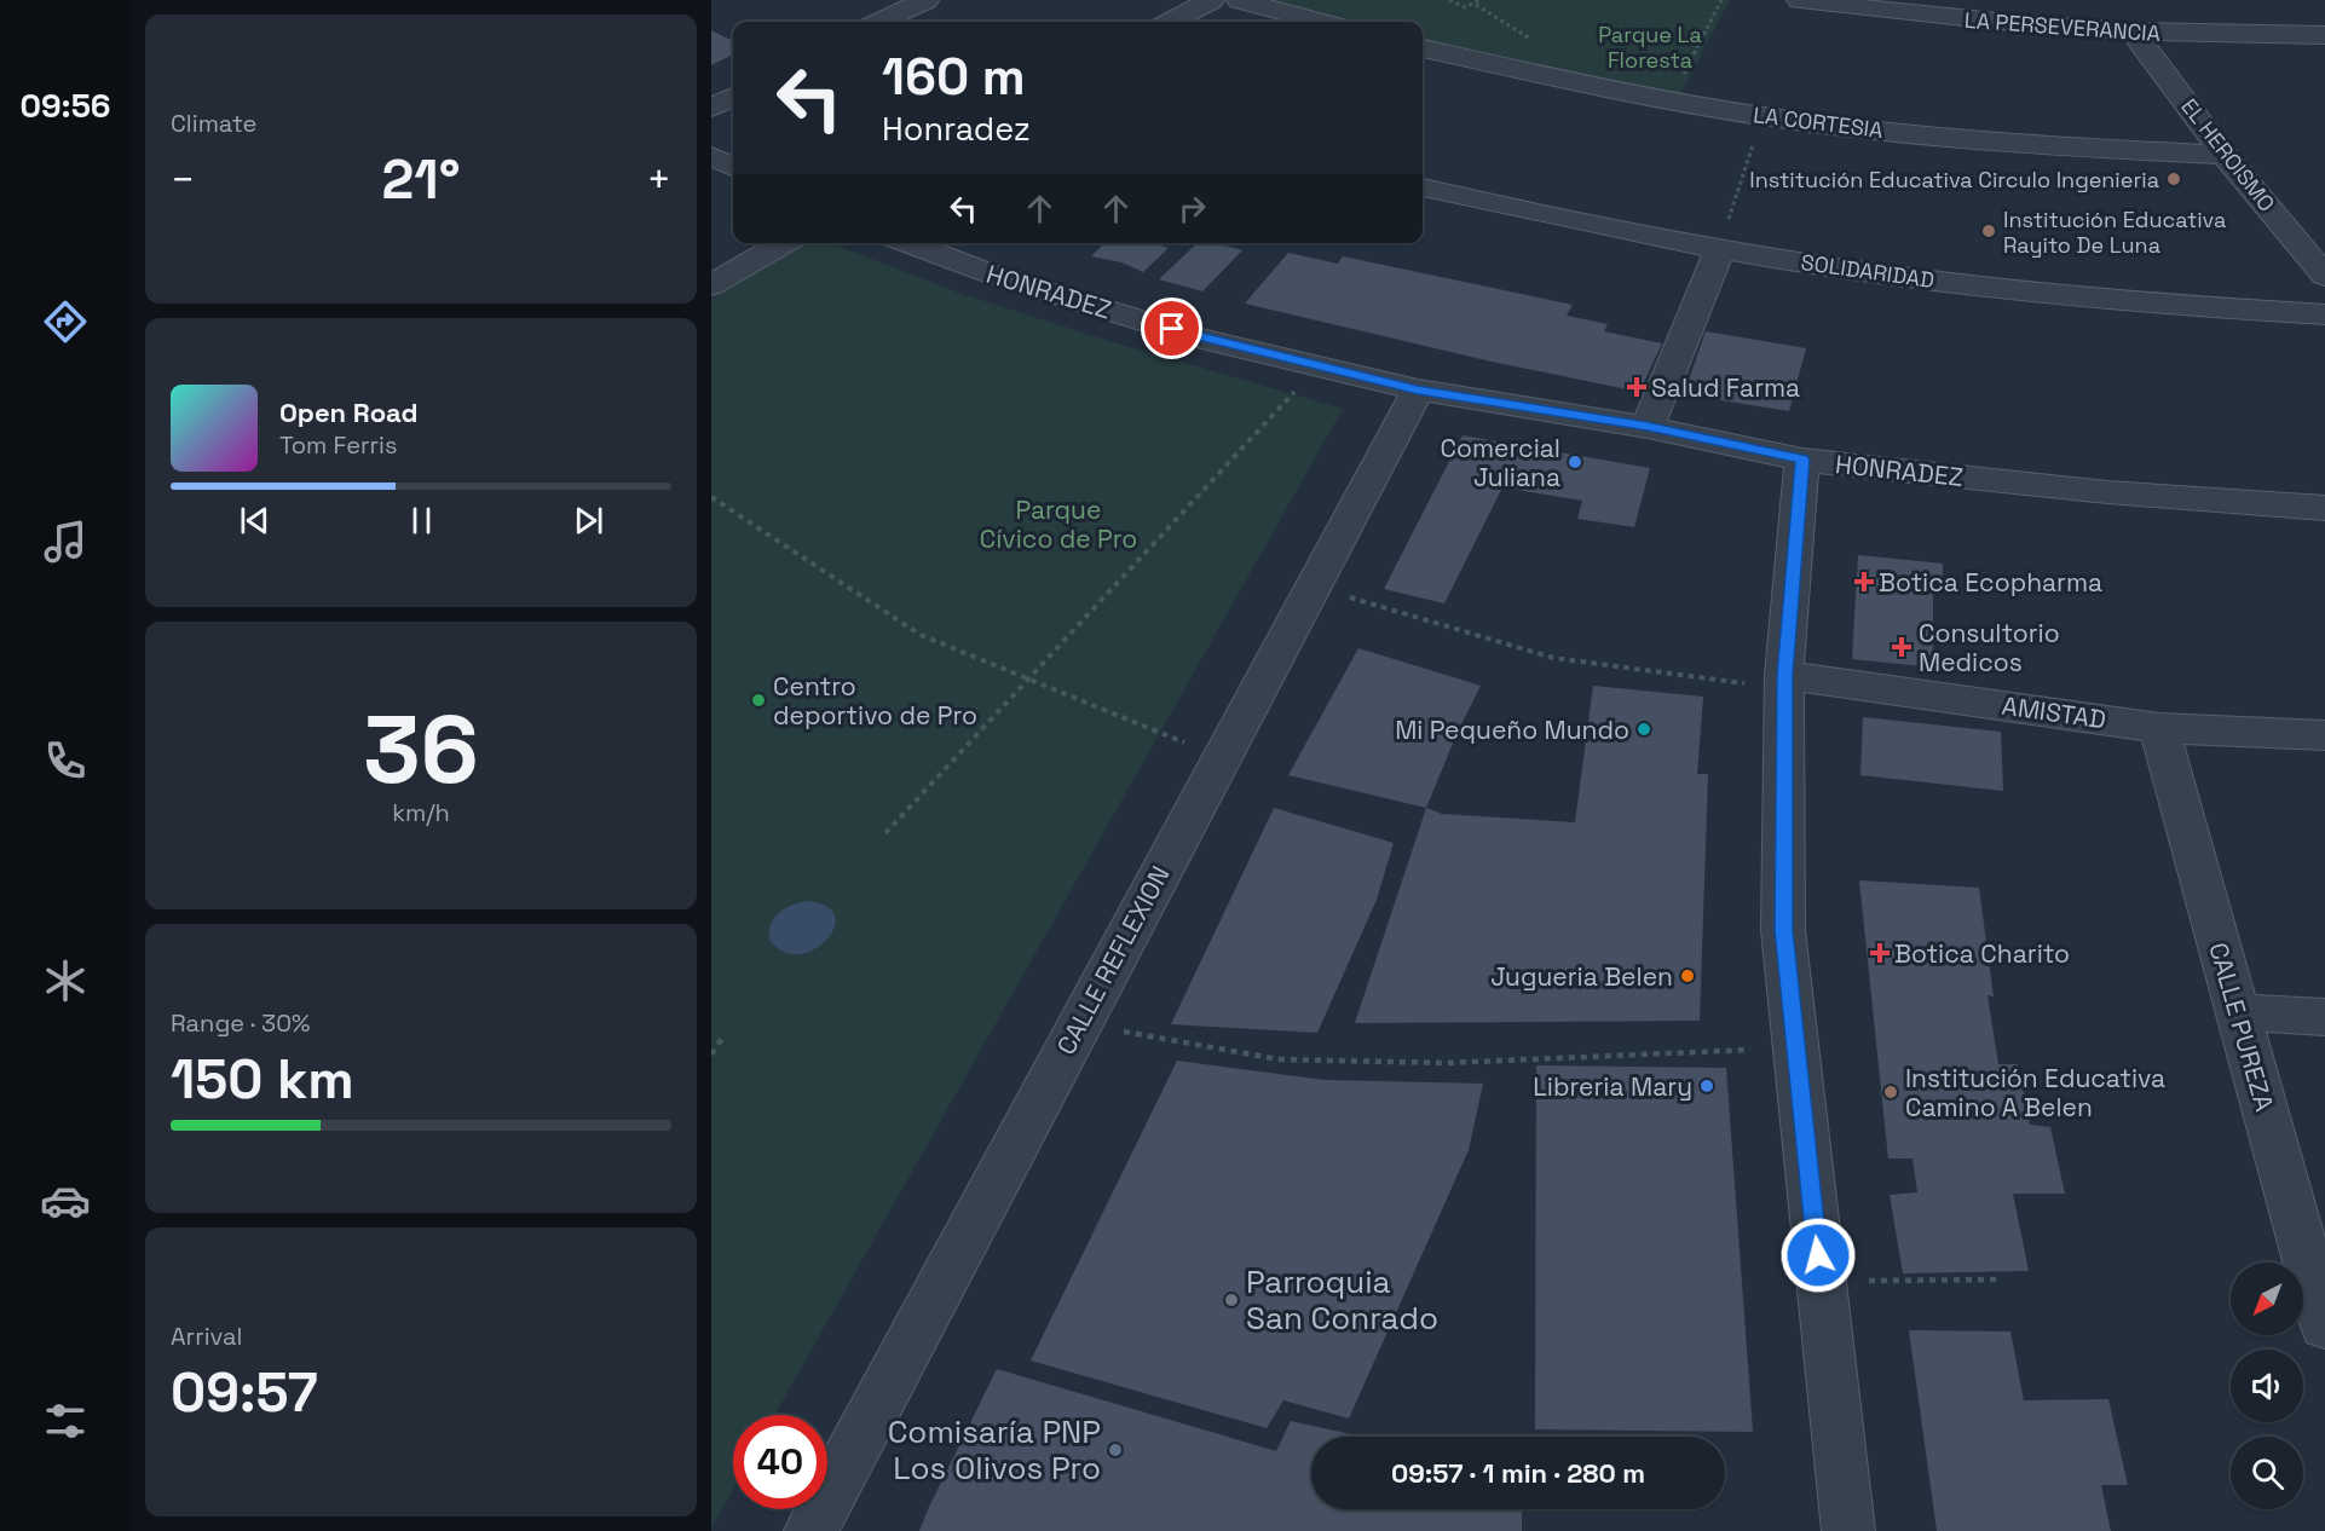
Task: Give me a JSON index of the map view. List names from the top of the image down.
{
  "streets": {
    "street": [
      "LA PERSEVERANCIA",
      "LA CORTESIA",
      "EL HEROISMO",
      "SOLIDARIDAD",
      "HONRADEZ",
      "AMISTAD",
      "CALLE REFLEXION",
      "CALLE PUREZA"
    ]
  },
  "crossings": [
    ["LA PERSEVERANCIA", "EL HEROISMO"],
    ["LA CORTESIA", "EL HEROISMO"],
    ["HONRADEZ", "CALLE REFLEXION"],
    ["AMISTAD", "CALLE PUREZA"]
  ],
  "parks": ["Parque La Floresta", "Parque Cívico de Pro"],
  "places": {
    "other": [
      "Institución Educativa Circulo Ingenieria",
      "Institución Educativa Rayito De Luna",
      "Comercial Juliana",
      "Centro deportivo de Pro",
      "Mi Pequeño Mundo",
      "Jugueria Belen",
      "Libreria Mary",
      "Institución Educativa Camino A Belen",
      "Parroquia San Conrado",
      "Comisaría PNP Los Olivos Pro"
    ],
    "health": [
      "Salud Farma",
      "Botica Ecopharma",
      "Consultorio Medicos",
      "Botica Charito"
    ]
  },
  "north": "bottom left",
  "page": {
    "tabs": "09:56",
    "tile": [
      "Climate",
      ["36", "km/h"],
      ["Range · 30%", "150 km"],
      ["Arrival", "09:57"]
    ],
    "turn": ["160 m", "Honradez"],
    "heat": ["−", "21°", "+"],
    "song": ["Open Road", "Tom Ferris"],
    "limit": "40",
    "trip": "09:57 · 1 min · 280 m"
  }
}
